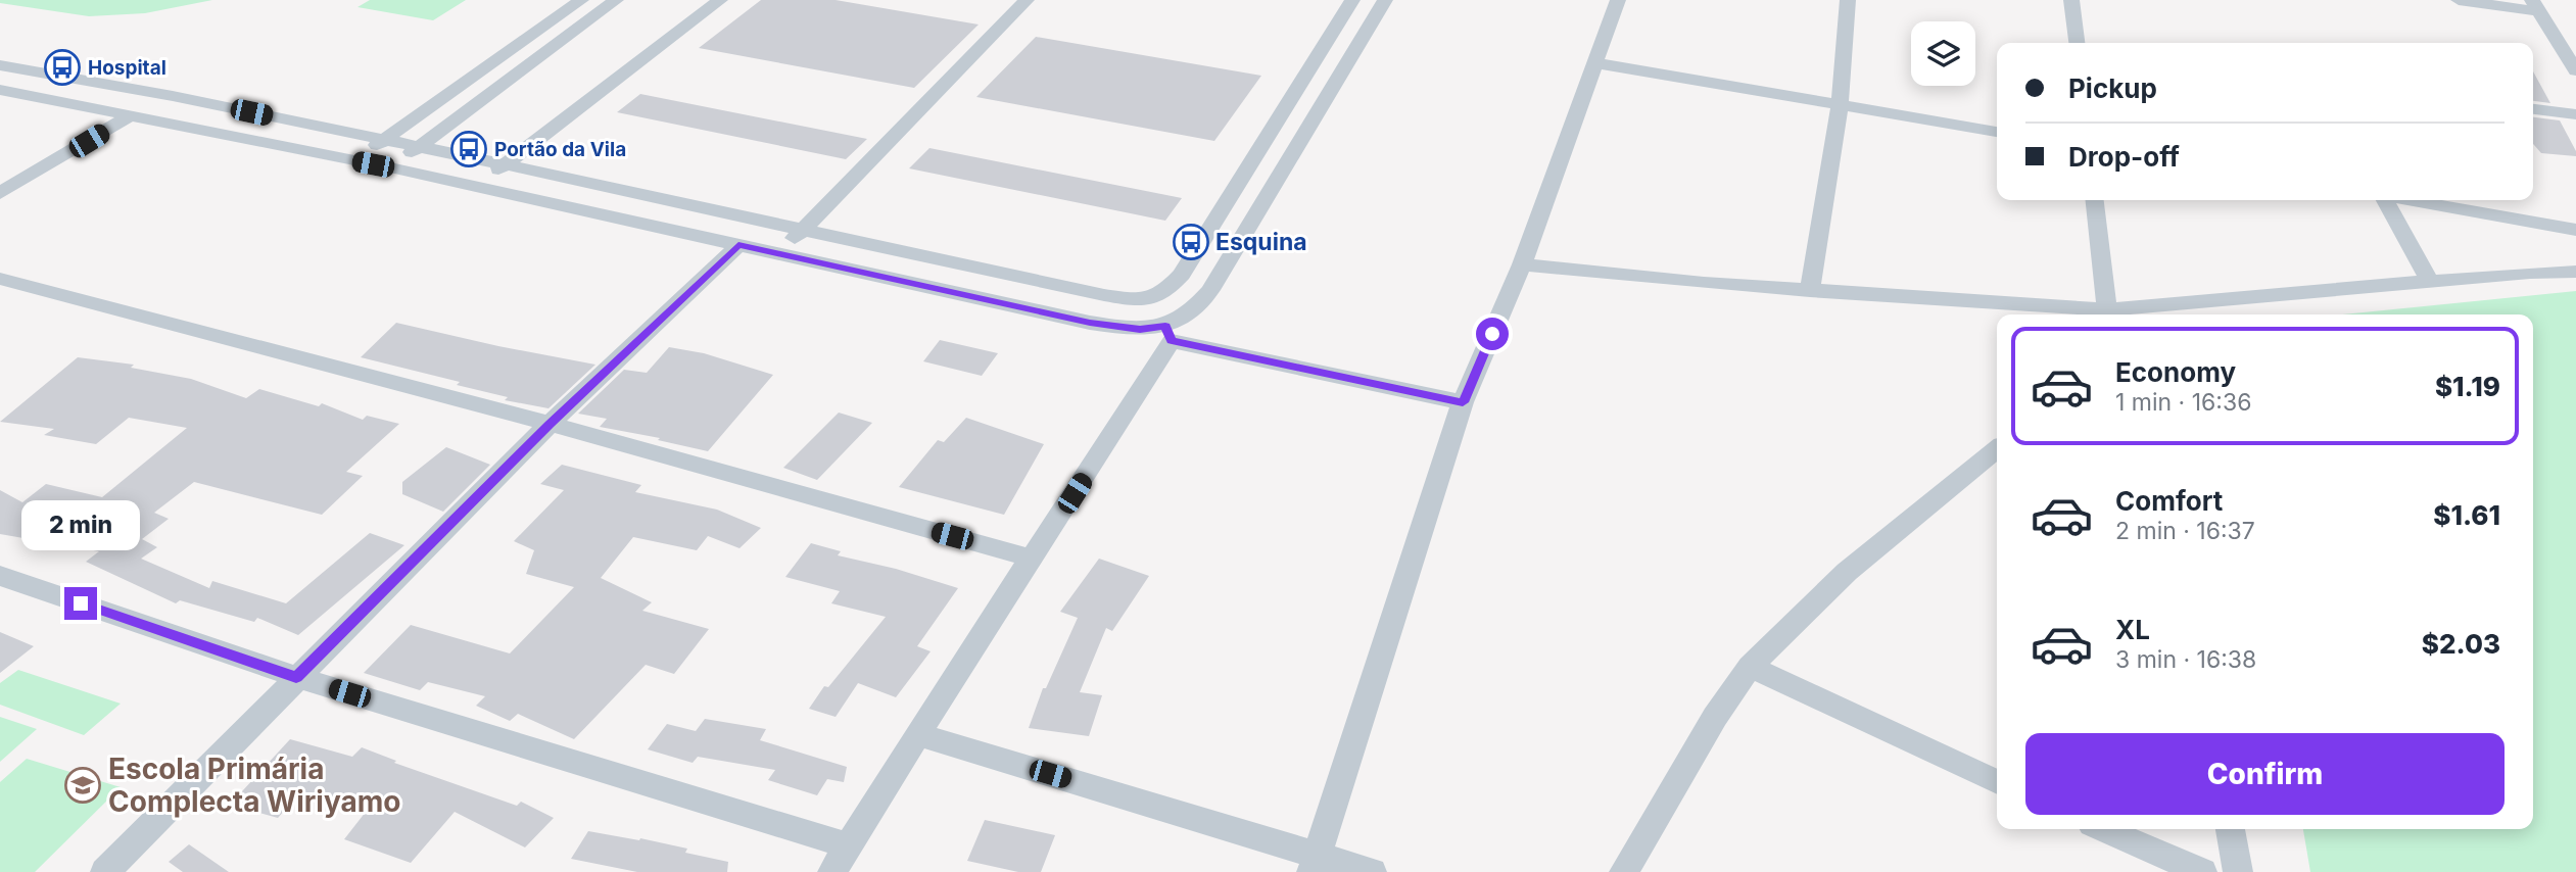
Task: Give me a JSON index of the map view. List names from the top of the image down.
{
  "places": {
    "bus stop": ["Hospital", "Portão da Vila", "Esquina"],
    "school or university": ["Escola Primária Complecta Wiriyamo"]
  },
  "page": {
    "banner": ["Pickup", "Drop-off"],
    "list": [
      {
        "name": "Economy",
        "note": "1 min · 16:36",
        "value": "$1.19"
      },
      {
        "name": "Comfort",
        "note": "2 min · 16:37",
        "value": "$1.61"
      },
      {
        "name": "XL",
        "note": "3 min · 16:38",
        "value": "$2.03"
      }
    ],
    "bubble": "2 min",
    "buttons": "Confirm"
  }
}
